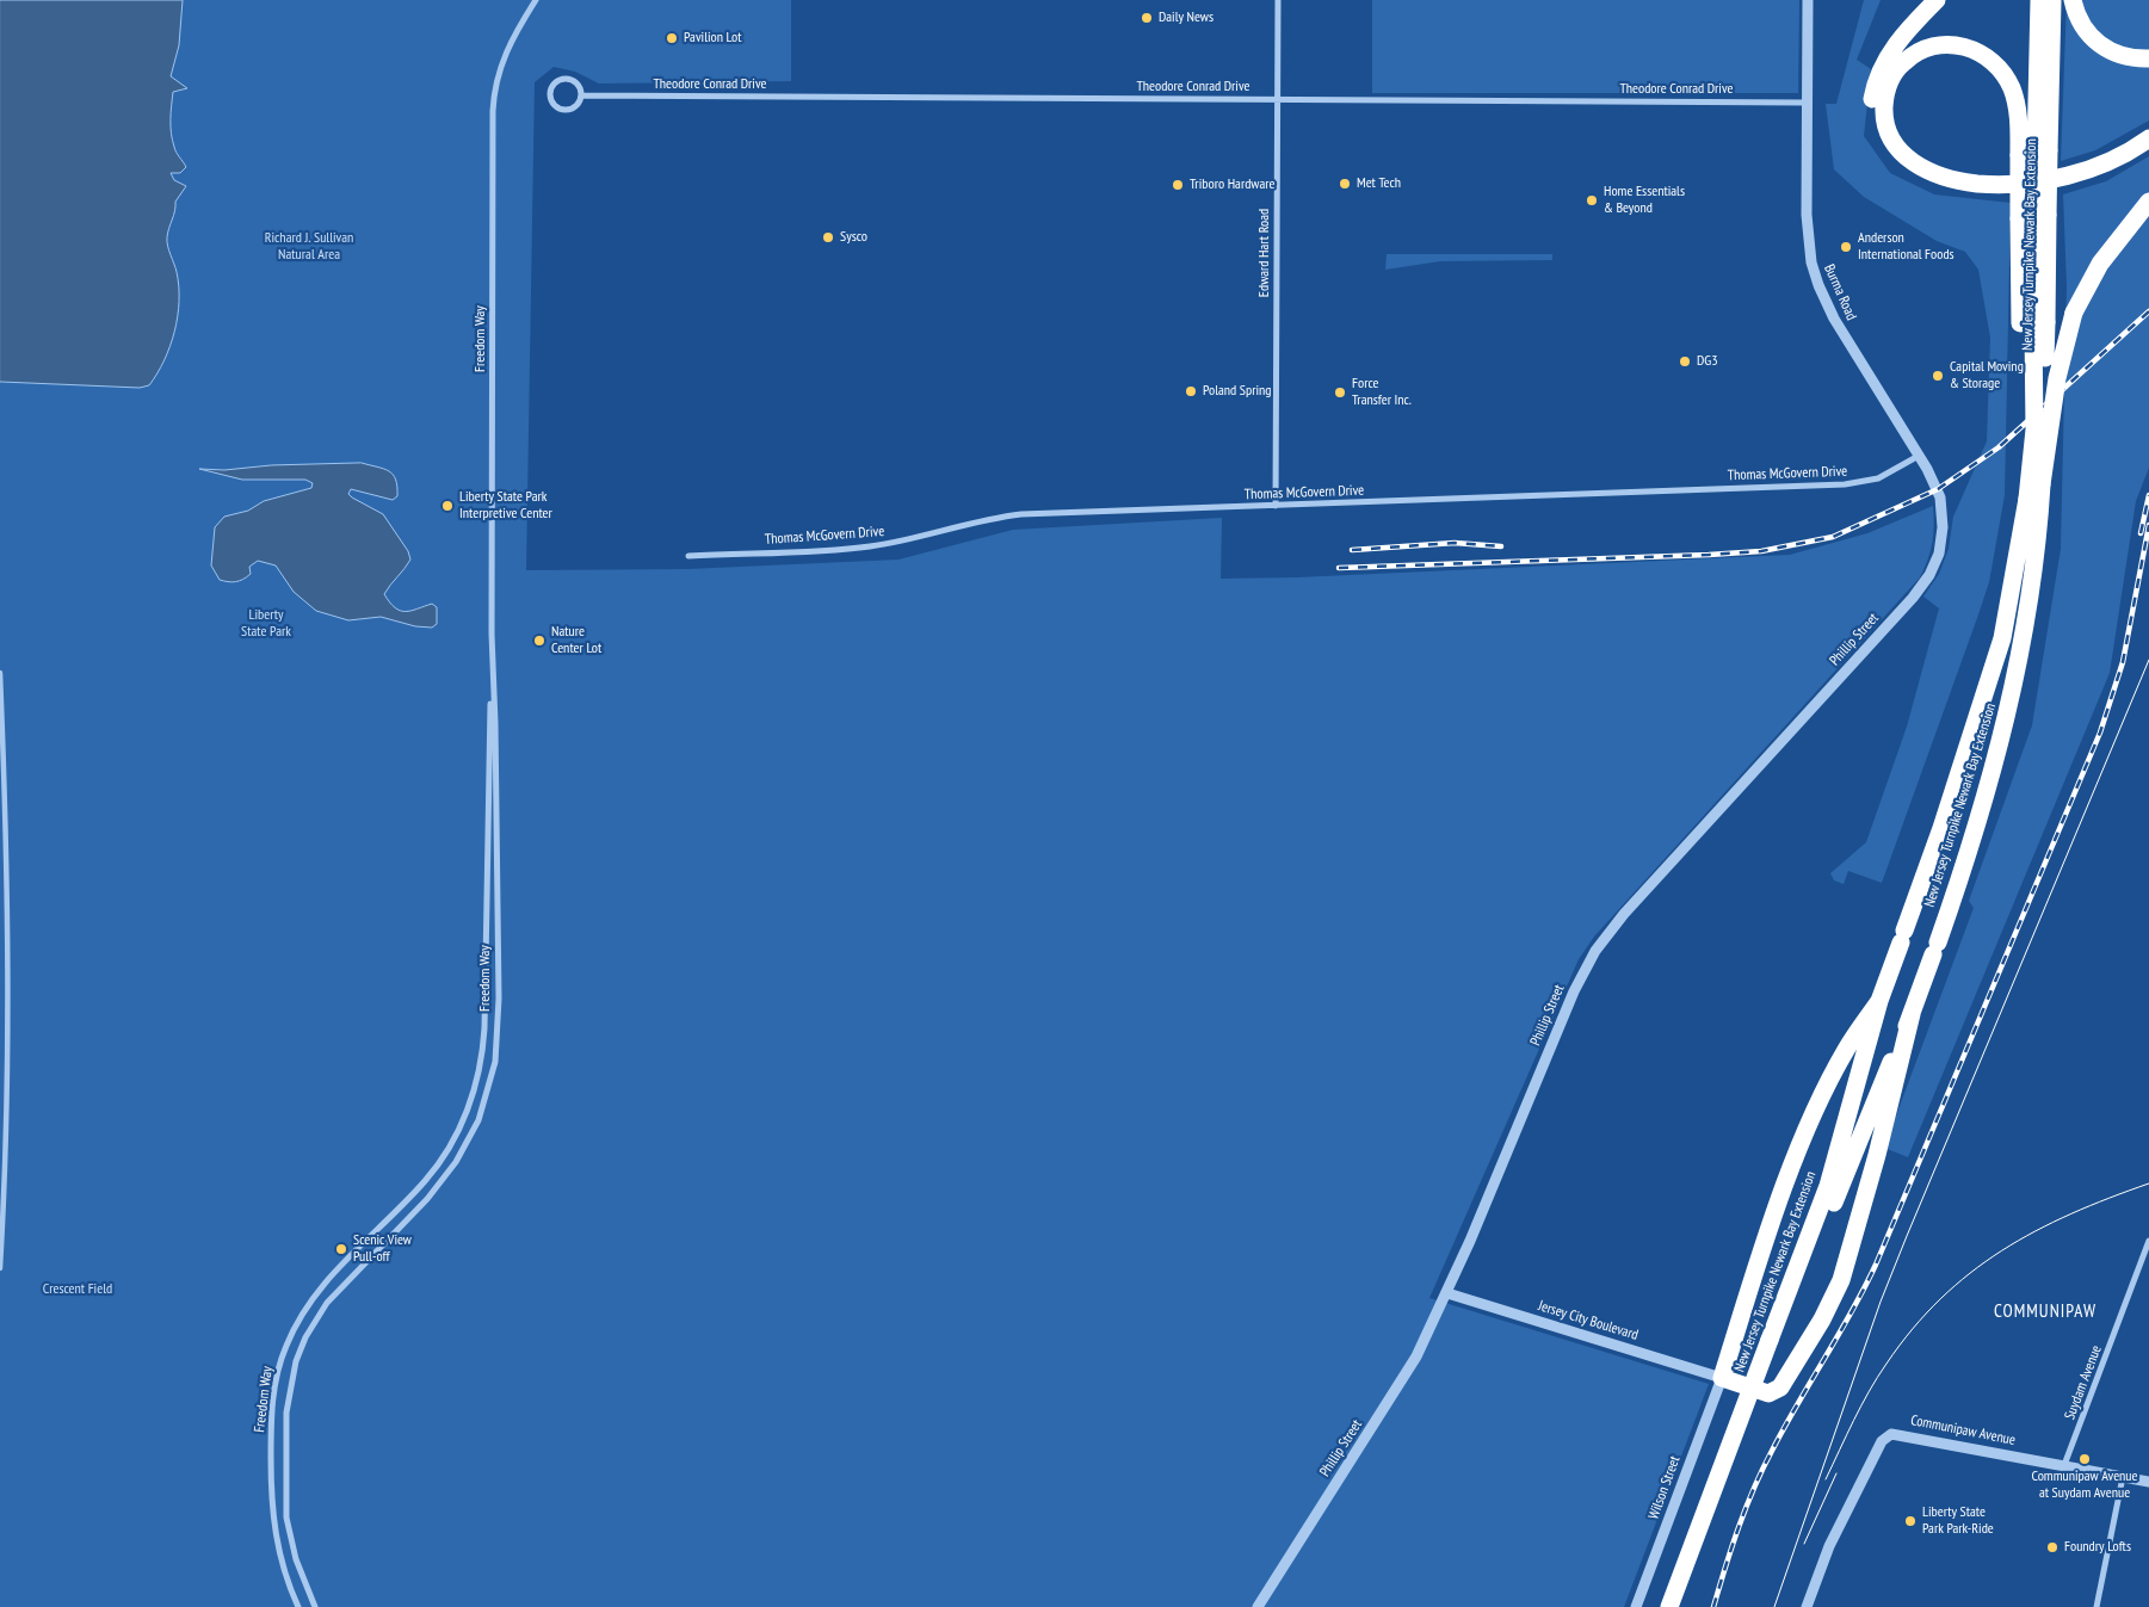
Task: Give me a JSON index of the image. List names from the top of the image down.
{
  "streets": {
    "highway": ["New Jersey Turnpike Newark Bay Extension"],
    "street": [
      "Theodore Conrad Drive",
      "Edward Hart Road",
      "Burma Road",
      "Freedom Way",
      "Thomas McGovern Drive",
      "Phillip Street",
      "Jersey City Boulevard",
      "Suydam Avenue",
      "Communipaw Avenue",
      "Wilson Street"
    ]
  },
  "crossings": [
    ["Theodore Conrad Drive", "Edward Hart Road"],
    ["Theodore Conrad Drive", "Burma Road"],
    ["Edward Hart Road", "Thomas McGovern Drive"],
    ["Burma Road", "Thomas McGovern Drive"],
    ["Burma Road", "Phillip Street"],
    ["Phillip Street", "Jersey City Boulevard"],
    ["Jersey City Boulevard", "Wilson Street"],
    ["Suydam Avenue", "Communipaw Avenue"]
  ],
  "districts": ["COMMUNIPAW"],
  "parks": ["Richard J. Sullivan Natural Area", "Liberty State Park", "Crescent Field"],
  "places": [
    "Daily News",
    "Pavilion Lot",
    "Met Tech",
    "Triboro Hardware",
    "Home Essentials & Beyond",
    "Sysco",
    "Anderson International Foods",
    "DG3",
    "Capital Moving & Storage",
    "Poland Spring",
    "Force Transfer Inc.",
    "Liberty State Park Interpretive Center",
    "Nature Center Lot",
    "Scenic View Pull-off",
    "Communipaw Avenue at Suydam Avenue",
    "Liberty State Park Park-Ride",
    "Foundry Lofts"
  ]
}
